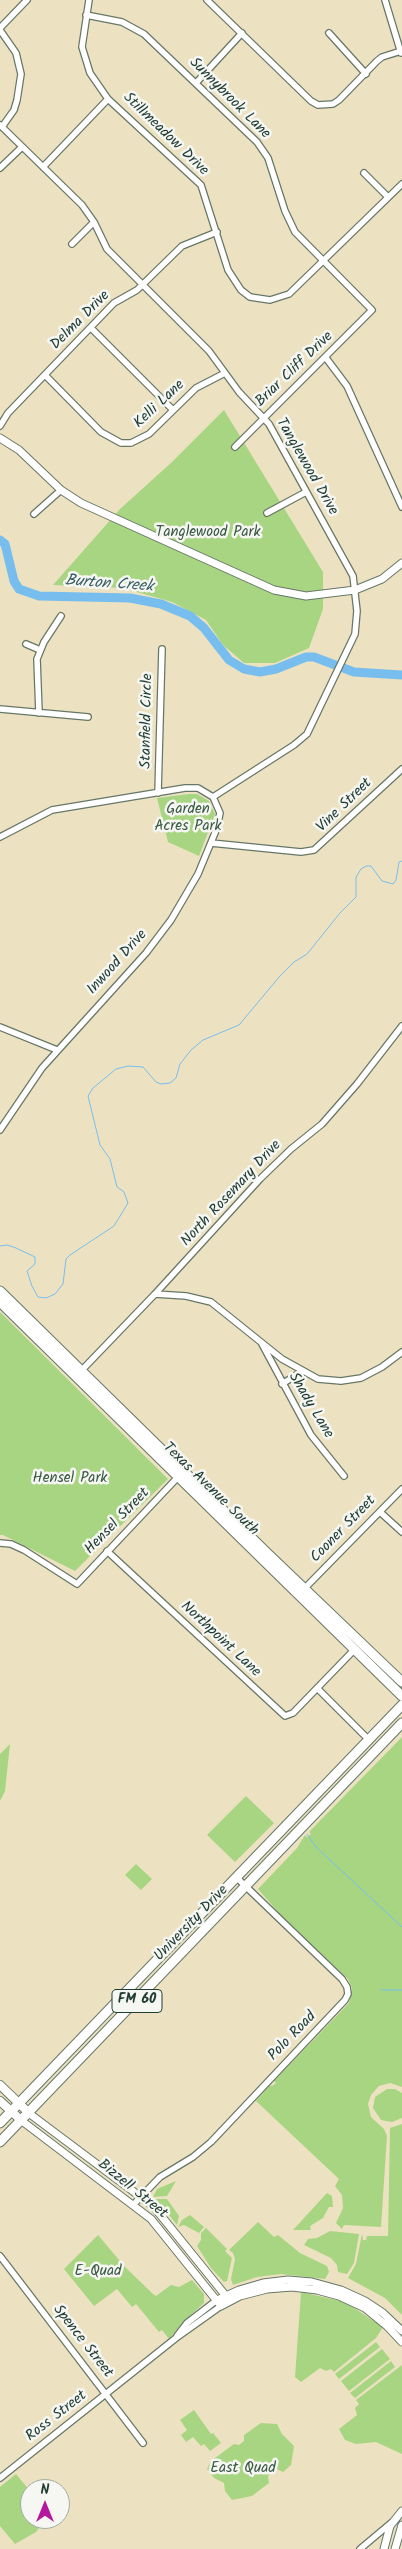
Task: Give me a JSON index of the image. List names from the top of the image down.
{
  "streets": {
    "main road": [
      "Texas Avenue South",
      "University Drive",
      "FM 60",
      "Bizzell Street"
    ],
    "street": [
      "Sunnybrook Lane",
      "Stillmeadow Drive",
      "Delma Drive",
      "Briar Cliff Drive",
      "Kelli Lane",
      "Tanglewood Drive",
      "Stanfield Circle",
      "Vine Street",
      "Inwood Drive",
      "North Rosemary Drive",
      "Shady Lane",
      "Hensel Street",
      "Cooner Street",
      "Northpoint Lane",
      "Polo Road",
      "Spence Street",
      "Ross Street"
    ]
  },
  "crossings": [
    ["Sunnybrook Lane", "Stillmeadow Drive"],
    ["Sunnybrook Lane", "Briar Cliff Drive"],
    ["Stillmeadow Drive", "Delma Drive"],
    ["Delma Drive", "Kelli Lane"],
    ["Delma Drive", "Tanglewood Drive"],
    ["Briar Cliff Drive", "Tanglewood Drive"],
    ["Kelli Lane", "Tanglewood Drive"],
    ["Tanglewood Drive", "Inwood Drive"],
    ["Vine Street", "Inwood Drive"],
    ["North Rosemary Drive", "Texas Avenue South"],
    ["Texas Avenue South", "Hensel Street"],
    ["Texas Avenue South", "Cooner Street"],
    ["Hensel Street", "Northpoint Lane"],
    ["University Drive", "Polo Road"],
    ["University Drive", "Bizzell Street"],
    ["Polo Road", "Bizzell Street"],
    ["Bizzell Street", "Ross Street"],
    ["Spence Street", "Ross Street"]
  ],
  "water": ["Burton Creek"],
  "parks": [
    "Tanglewood Park",
    "Garden Acres Park",
    "Hensel Park",
    "E-Quad",
    "East Quad"
  ],
  "north": "top"
}
